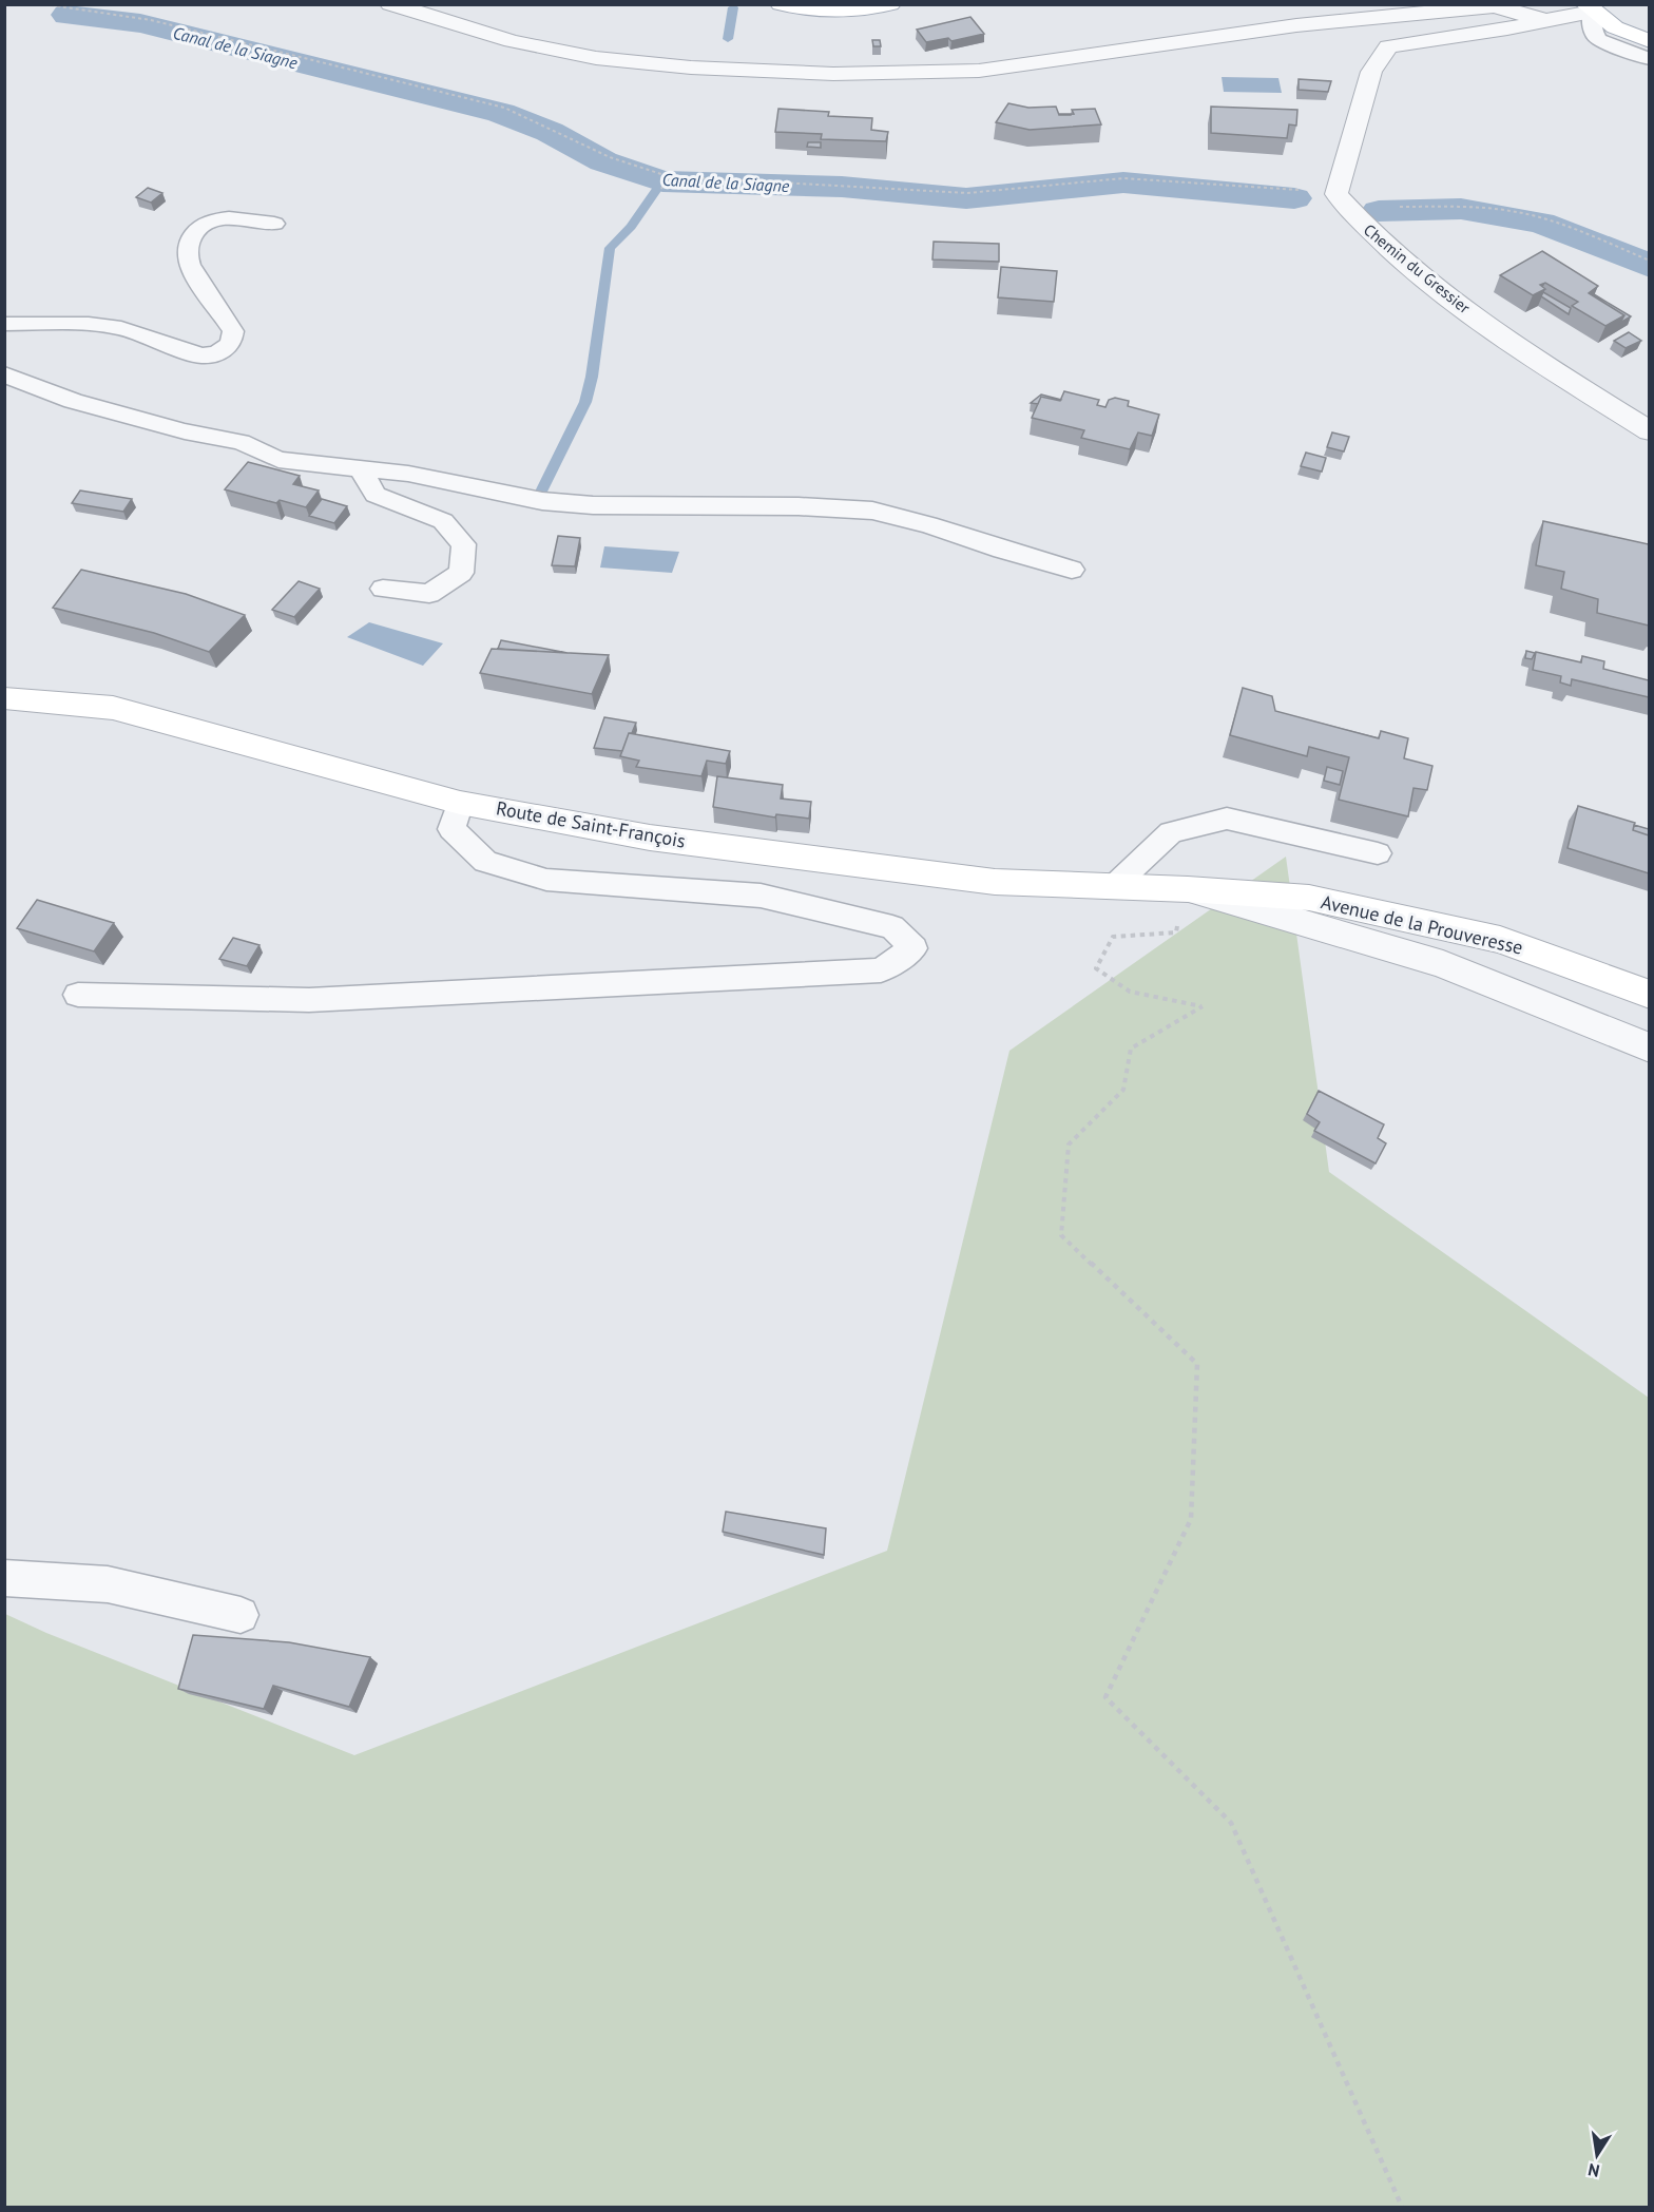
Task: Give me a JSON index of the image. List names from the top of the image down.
{
  "streets": {
    "main road": ["Route de Saint-François", "Avenue de la Prouveresse"],
    "street": ["Chemin du Gressier"]
  },
  "crossings": [
    ["Route de Saint-François", "Avenue de la Prouveresse"]
  ],
  "water": ["Canal de la Siagne"],
  "north": "bottom"
}
